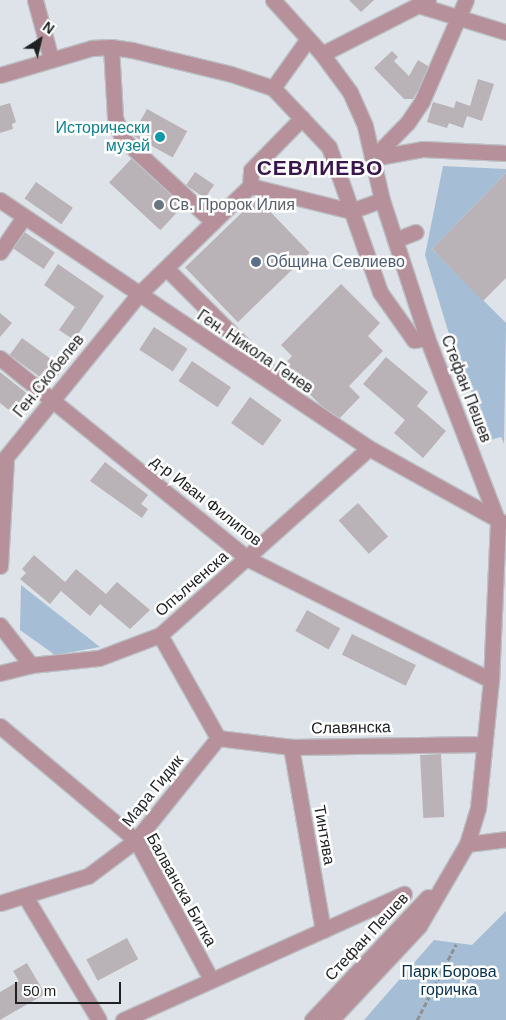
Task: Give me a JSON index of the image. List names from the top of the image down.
{
  "streets": {
    "street": [
      "Ген. Никола Генев",
      "Ген.Скобелев",
      "Стефан Пешев",
      "д-р Иван Филипов",
      "Опълченска",
      "Славянска",
      "Мара Гидик",
      "Тинтява",
      "Балванска Битка"
    ]
  },
  "crossings": [
    ["Ген. Никола Генев", "Ген.Скобелев"],
    ["Ген. Никола Генев", "Стефан Пешев"],
    ["Ген. Никола Генев", "Опълченска"],
    ["Ген.Скобелев", "д-р Иван Филипов"],
    ["Стефан Пешев", "д-р Иван Филипов"],
    ["Стефан Пешев", "Славянска"],
    ["д-р Иван Филипов", "Опълченска"],
    ["Славянска", "Мара Гидик"],
    ["Славянска", "Тинтява"],
    ["Мара Гидик", "Балванска Битка"]
  ],
  "districts": ["СЕВЛИЕВО"],
  "parks": ["Парк Борова горичка"],
  "places": ["Исторически музей", "Св. Пророк Илия", "Община Севлиево"],
  "scale_bar": "50 m",
  "north": "top right"
}
